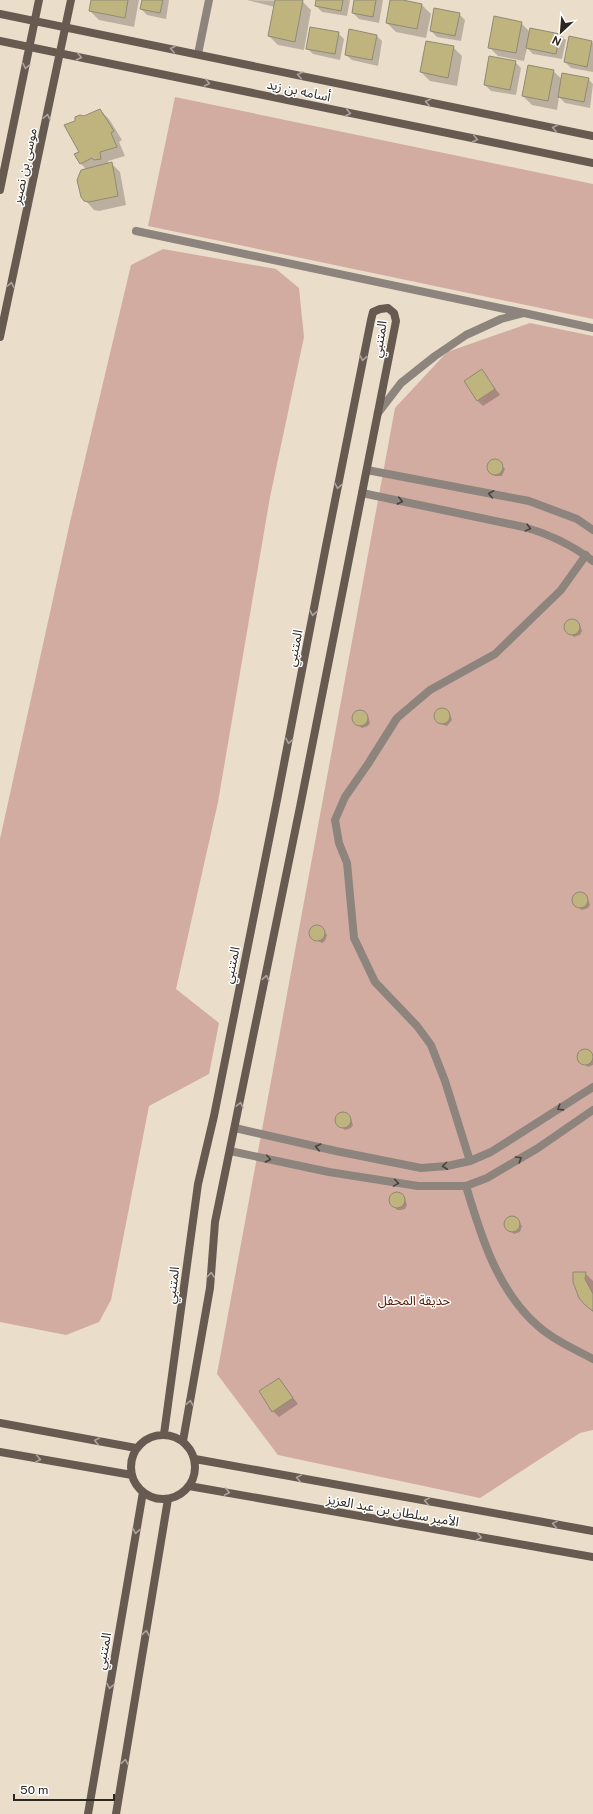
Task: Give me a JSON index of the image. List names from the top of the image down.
{
  "streets": {
    "street": [
      "أسامه بن زيد",
      "موسى بن نصير",
      "المتنبي",
      "الأمير سلطان بن عبد العزيز"
    ]
  },
  "crossings": [
    ["أسامه بن زيد", "موسى بن نصير"],
    ["المتنبي", "الأمير سلطان بن عبد العزيز"]
  ],
  "parks": ["حديقة المحفل"],
  "scale_bar": "50 m",
  "north": "bottom left"
}
